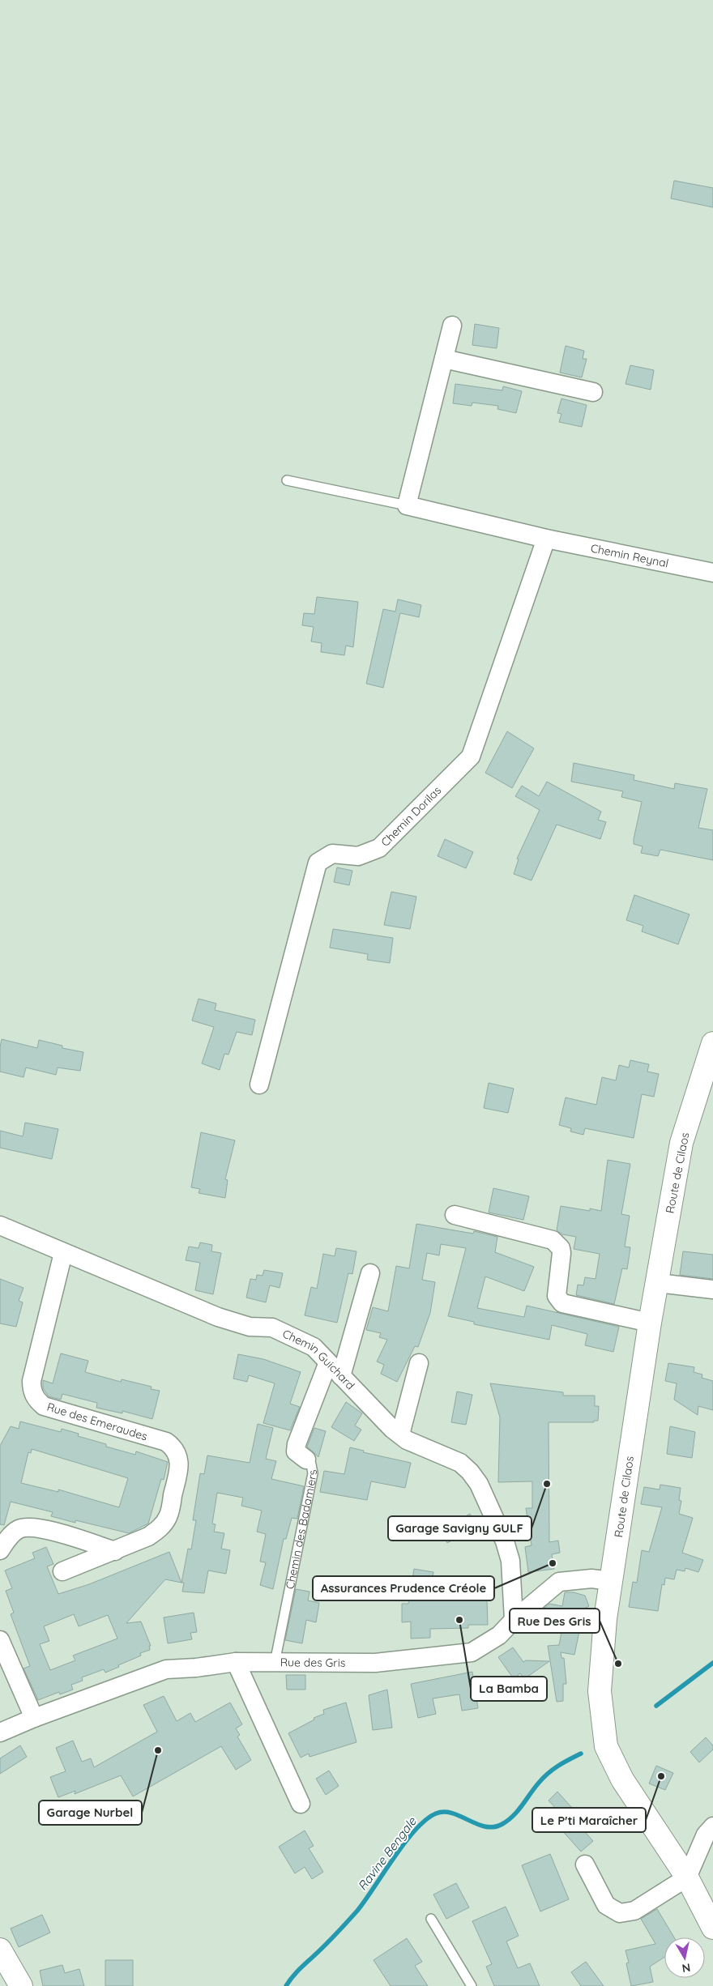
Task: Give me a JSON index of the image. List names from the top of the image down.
{
  "streets": {
    "main road": ["Route de Cilaos"],
    "street": [
      "Chemin Reynal",
      "Chemin Dorilas",
      "Chemin Guichard",
      "Rue des Emeraudes",
      "Chemin des Badamiers",
      "Rue des Gris"
    ]
  },
  "crossings": [
    ["Chemin Reynal", "Chemin Dorilas"],
    ["Route de Cilaos", "Rue des Gris"],
    ["Chemin Guichard", "Rue des Emeraudes"],
    ["Chemin Guichard", "Chemin des Badamiers"],
    ["Chemin Guichard", "Rue des Gris"],
    ["Chemin des Badamiers", "Rue des Gris"]
  ],
  "water": ["Ravine Bengale"],
  "places": [
    "Garage Savigny GULF",
    "Assurances Prudence Créole",
    "La Bamba",
    "Rue Des Gris",
    "Garage Nurbel",
    "Le P'ti Maraîcher"
  ],
  "north": "bottom"
}
